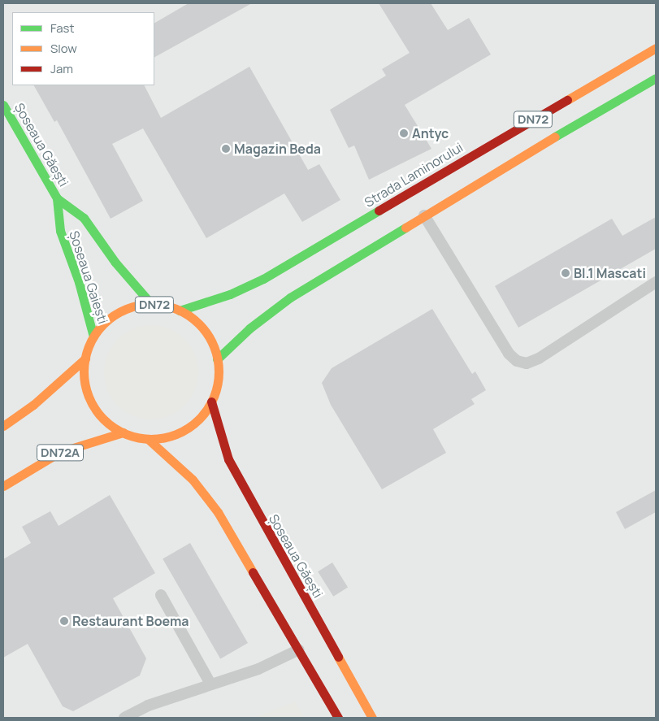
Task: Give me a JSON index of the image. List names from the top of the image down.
{
  "streets": {
    "main road": [
      "DN72",
      "Șoseaua Găești",
      "Strada Laminorului",
      "Șoseaua Gaiești",
      "DN72A"
    ]
  },
  "crossings": [
    ["DN72", "Șoseaua Găești"],
    ["DN72", "Strada Laminorului"],
    ["DN72", "Șoseaua Gaiești"],
    ["DN72", "DN72A"],
    ["Șoseaua Găești", "Strada Laminorului"],
    ["Șoseaua Găești", "Șoseaua Gaiești"],
    ["Șoseaua Găești", "DN72A"],
    ["Strada Laminorului", "Șoseaua Gaiești"],
    ["Strada Laminorului", "DN72A"],
    ["Șoseaua Gaiești", "DN72A"]
  ],
  "places": [
    "Antyc",
    "Magazin Beda",
    "Bl.1 Mascati",
    "Restaurant Boema"
  ],
  "legend": ["Fast", "Slow", "Jam"]
}
